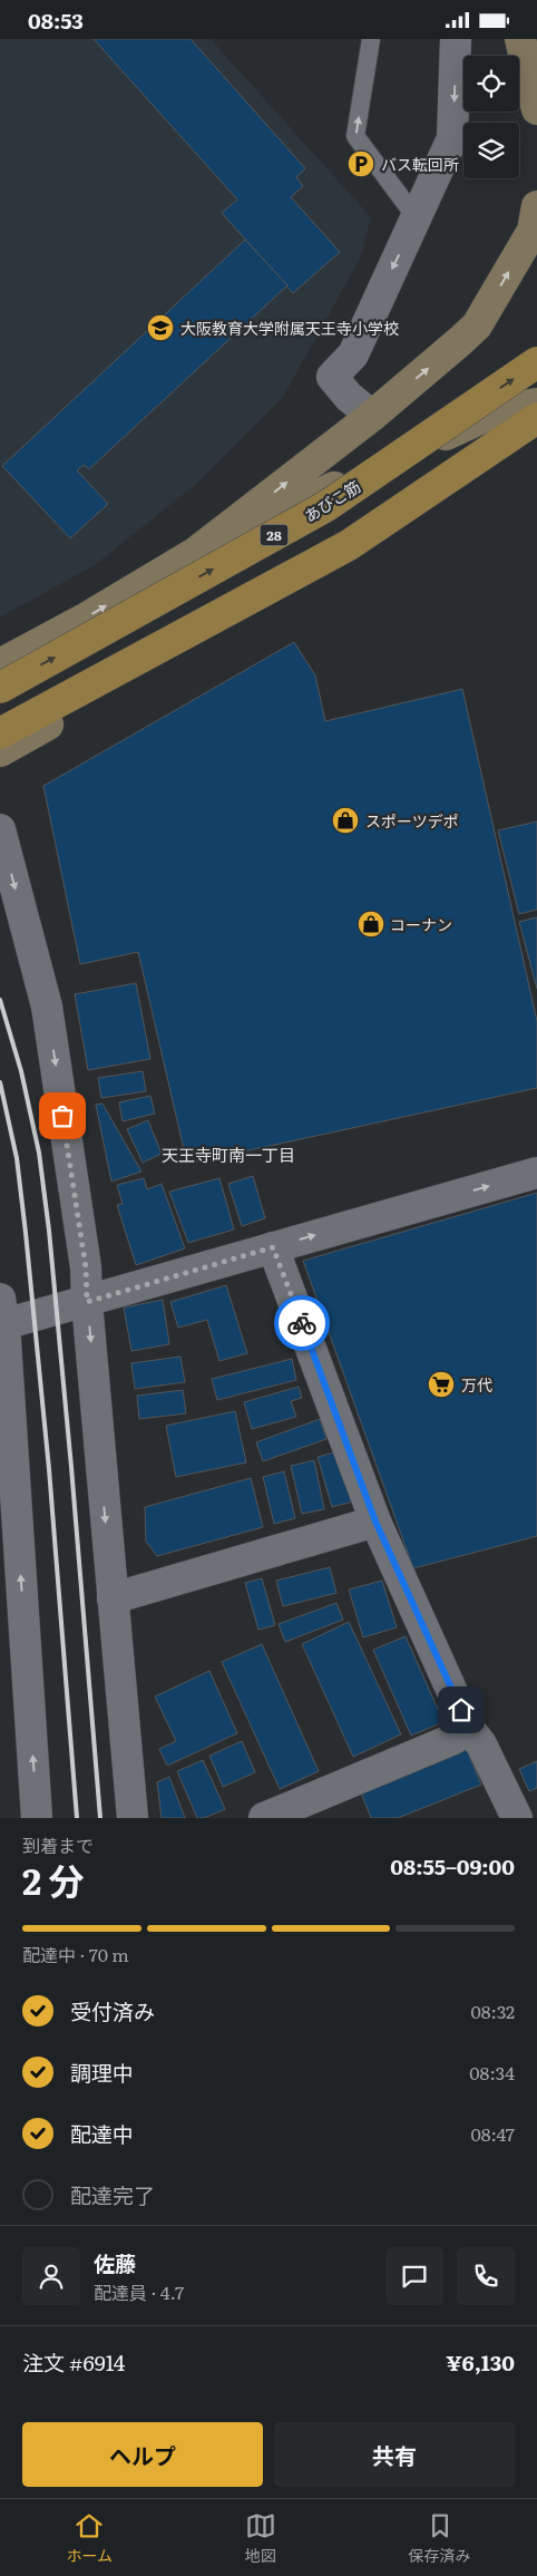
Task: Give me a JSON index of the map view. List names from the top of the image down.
{
  "streets": {
    "main road": ["あびこ筋", "28"]
  },
  "districts": ["天王寺町南一丁目"],
  "places": {
    "parking": ["バス転回所"],
    "school or university": ["大阪教育大学附属天王寺小学校"],
    "shop": ["スポーツデポ", "コーナン"],
    "supermarket": ["万代"]
  },
  "page": {
    "status": "08:53",
    "heading": ["2 分", "到着まで", "08:55–09:00"],
    "panel": [
      "佐藤",
      "配達員 · 4.7",
      "注文 #6914",
      "¥6,130"
    ],
    "bar": "配達中 · 70 m",
    "list": [
      ["受付済み", "08:32"],
      ["調理中", "08:34"],
      ["配達中", "08:47"],
      "配達完了"
    ],
    "buttons": ["ヘルプ", "共有"],
    "tabs": ["ホーム", "地図", "保存済み"]
  }
}
